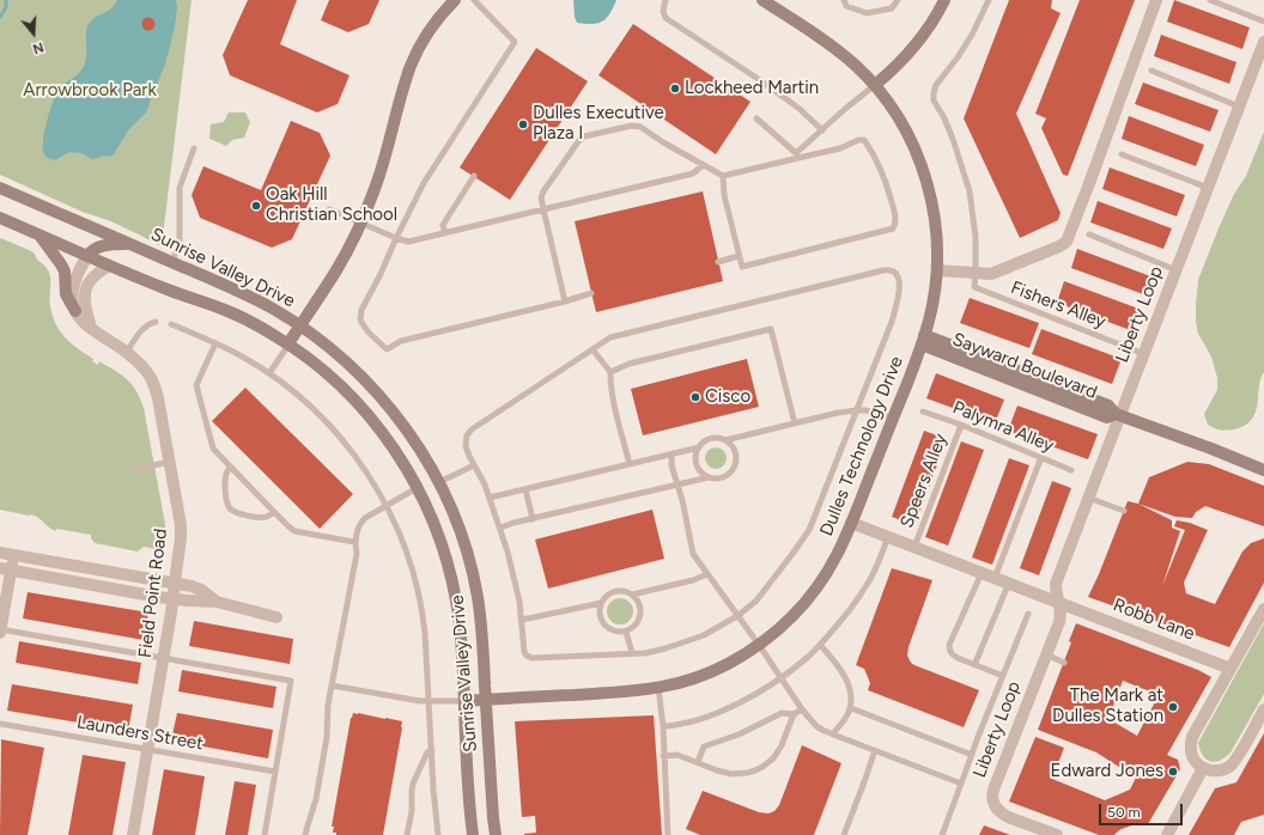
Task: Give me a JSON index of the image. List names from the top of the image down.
{
  "streets": {
    "street": [
      "Sunrise Valley Drive",
      "Liberty Loop",
      "Sayward Boulevard",
      "Dulles Technology Drive",
      "Field Point Road",
      "Robb Lane"
    ],
    "lane": [
      "Fishers Alley",
      "Palymra Alley",
      "Speers Alley",
      "Launders Street"
    ]
  },
  "crossings": [
    ["Sunrise Valley Drive", "Dulles Technology Drive"],
    ["Fishers Alley", "Liberty Loop"],
    ["Liberty Loop", "Sayward Boulevard"],
    ["Liberty Loop", "Robb Lane"],
    ["Sayward Boulevard", "Dulles Technology Drive"],
    ["Palymra Alley", "Speers Alley"],
    ["Field Point Road", "Launders Street"]
  ],
  "parks": ["Arrowbrook Park"],
  "places": [
    "Lockheed Martin",
    "Dulles Executive Plaza I",
    "Oak Hill Christian School",
    "Cisco",
    "The Mark at Dulles Station",
    "Edward Jones"
  ],
  "scale_bar": "50 m",
  "north": "bottom"
}
